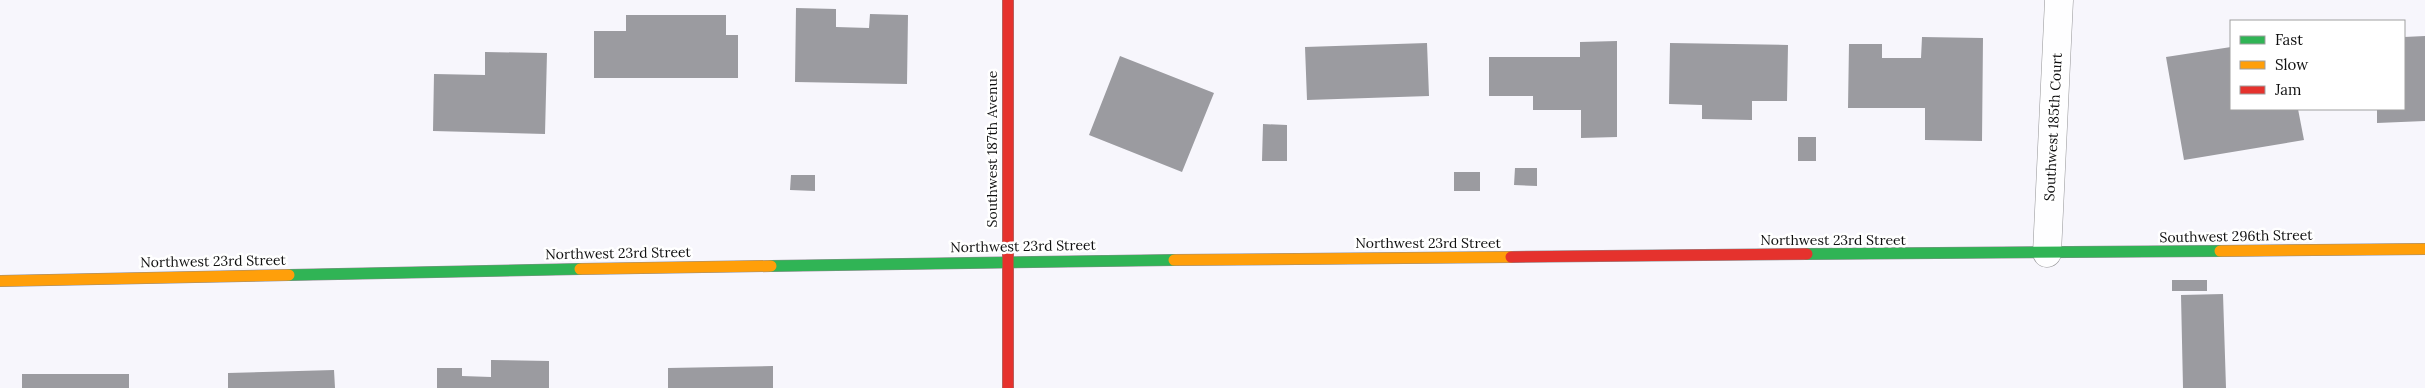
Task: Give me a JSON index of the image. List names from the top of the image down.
{
  "streets": {
    "street": [
      "Southwest 185th Court",
      "Southwest 187th Avenue",
      "Southwest 296th Street",
      "Northwest 23rd Street"
    ]
  },
  "crossings": [
    ["Southwest 185th Court", "Southwest 296th Street"],
    ["Southwest 185th Court", "Northwest 23rd Street"],
    ["Southwest 187th Avenue", "Northwest 23rd Street"],
    ["Southwest 296th Street", "Northwest 23rd Street"]
  ],
  "legend": ["Fast", "Slow", "Jam"]
}
